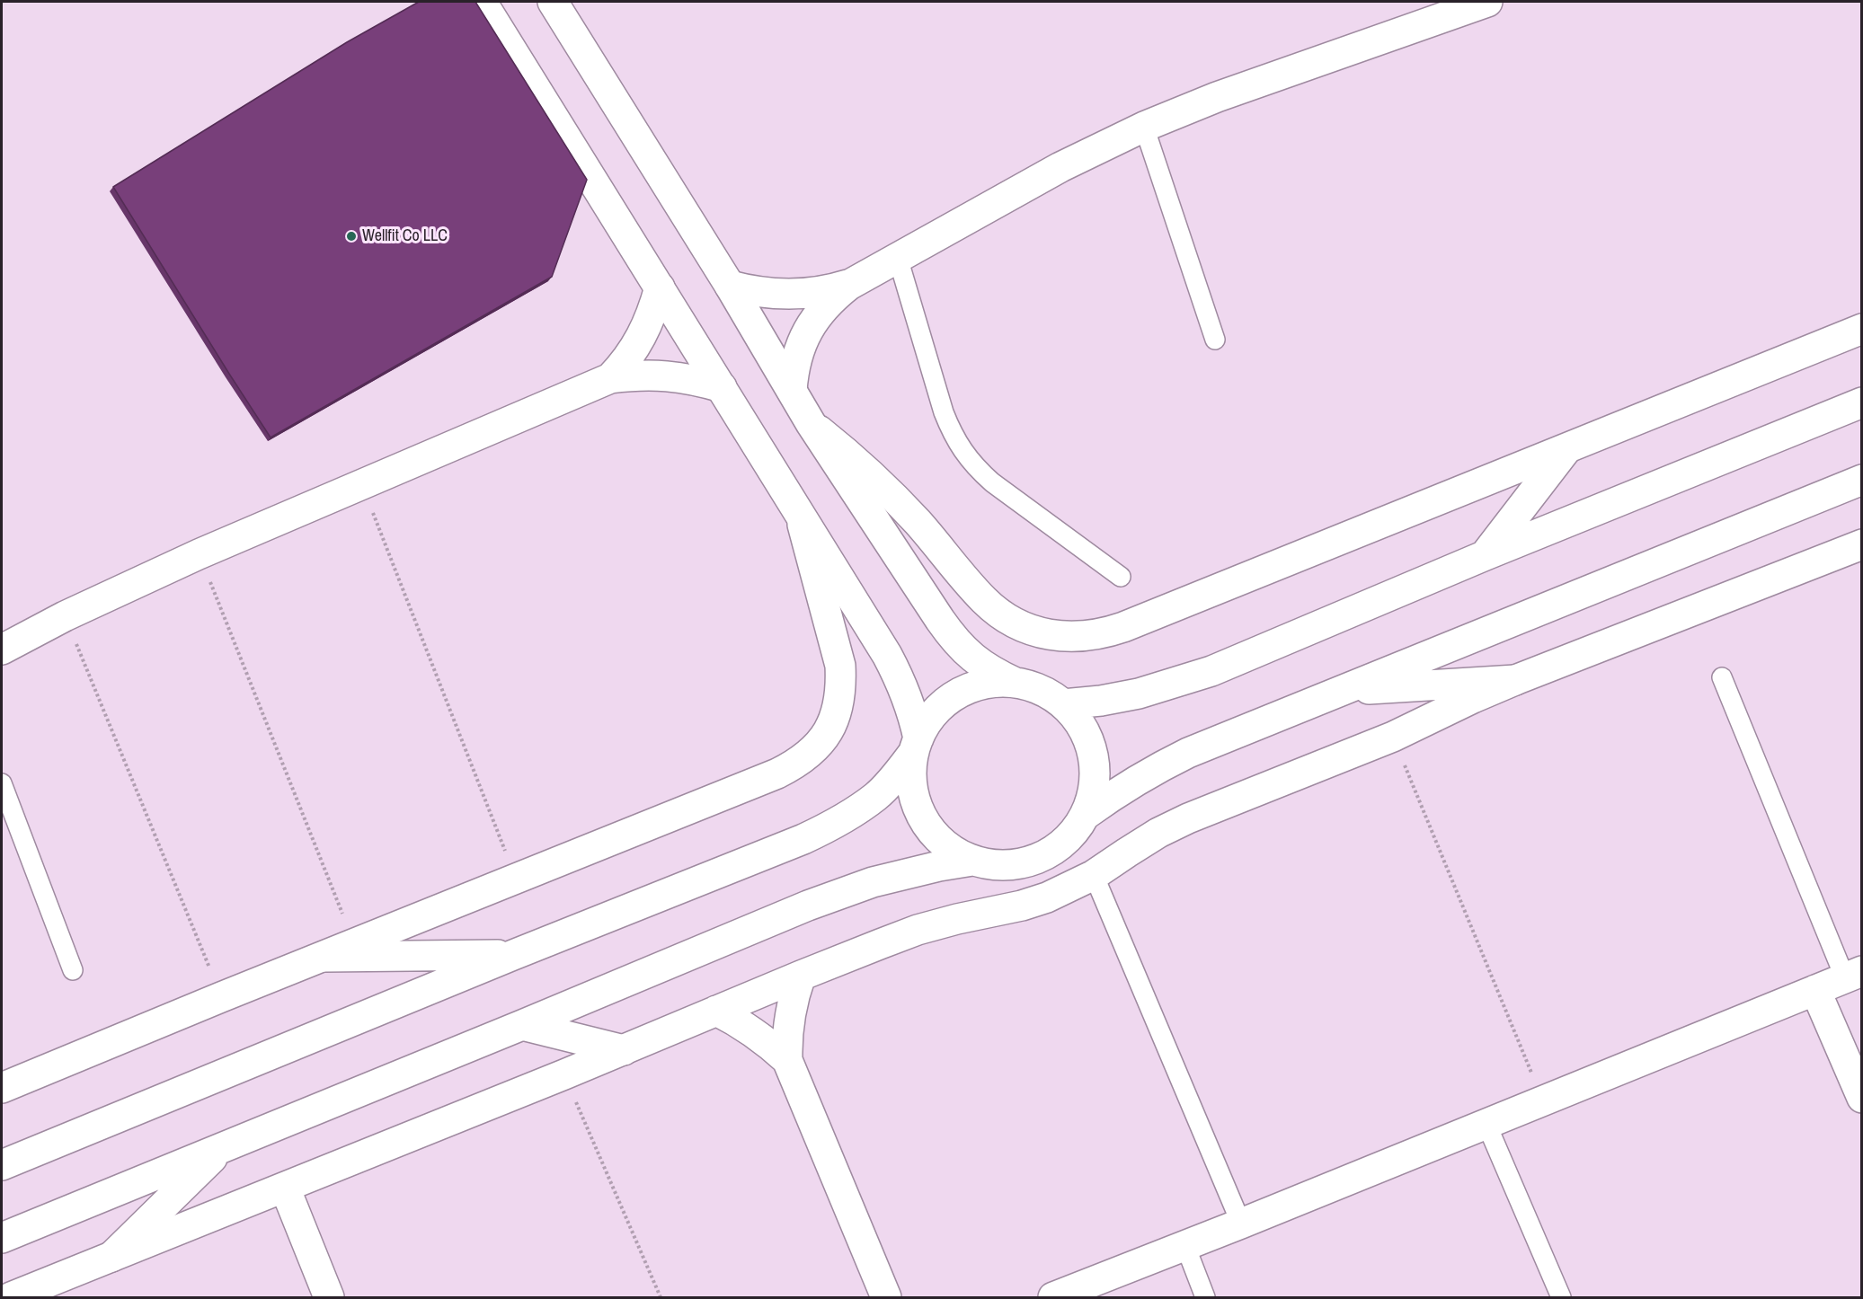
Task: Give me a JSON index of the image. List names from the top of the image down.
{
  "places": ["Wellfit Co LLC"]
}
